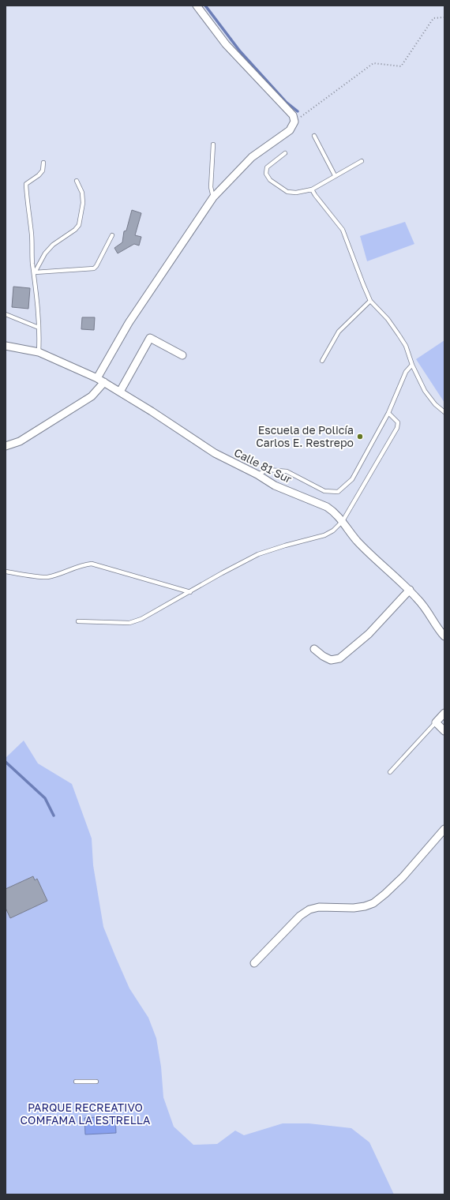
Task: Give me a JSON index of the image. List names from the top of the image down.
{
  "streets": {
    "street": ["Calle 81 Sur"]
  },
  "parks": ["PARQUE RECREATIVO COMFAMA LA ESTRELLA"],
  "places": ["Escuela de Policía Carlos E. Restrepo"]
}
